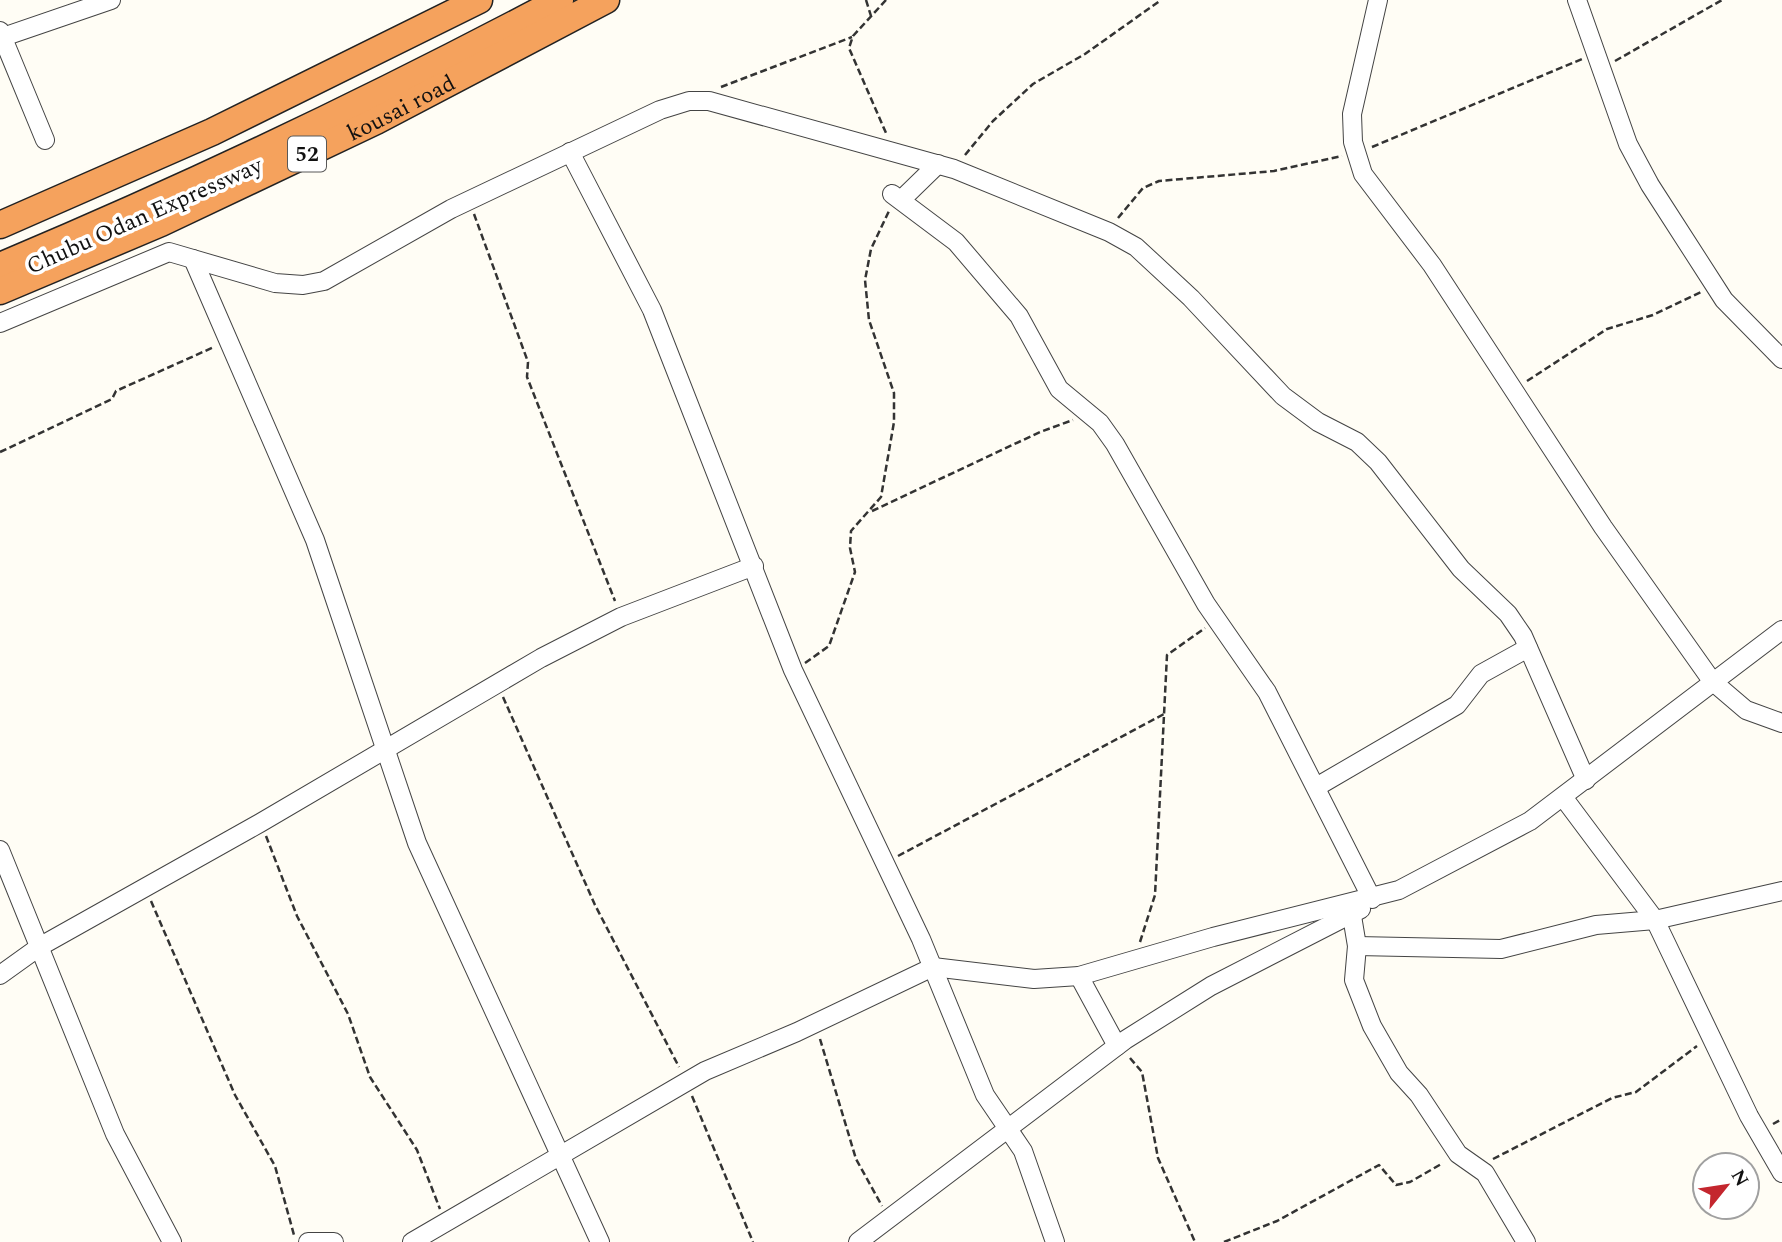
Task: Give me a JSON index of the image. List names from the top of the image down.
{
  "streets": {
    "highway": ["kousai road", "52", "Chubu Odan Expressway"]
  },
  "north": "top right"
}
